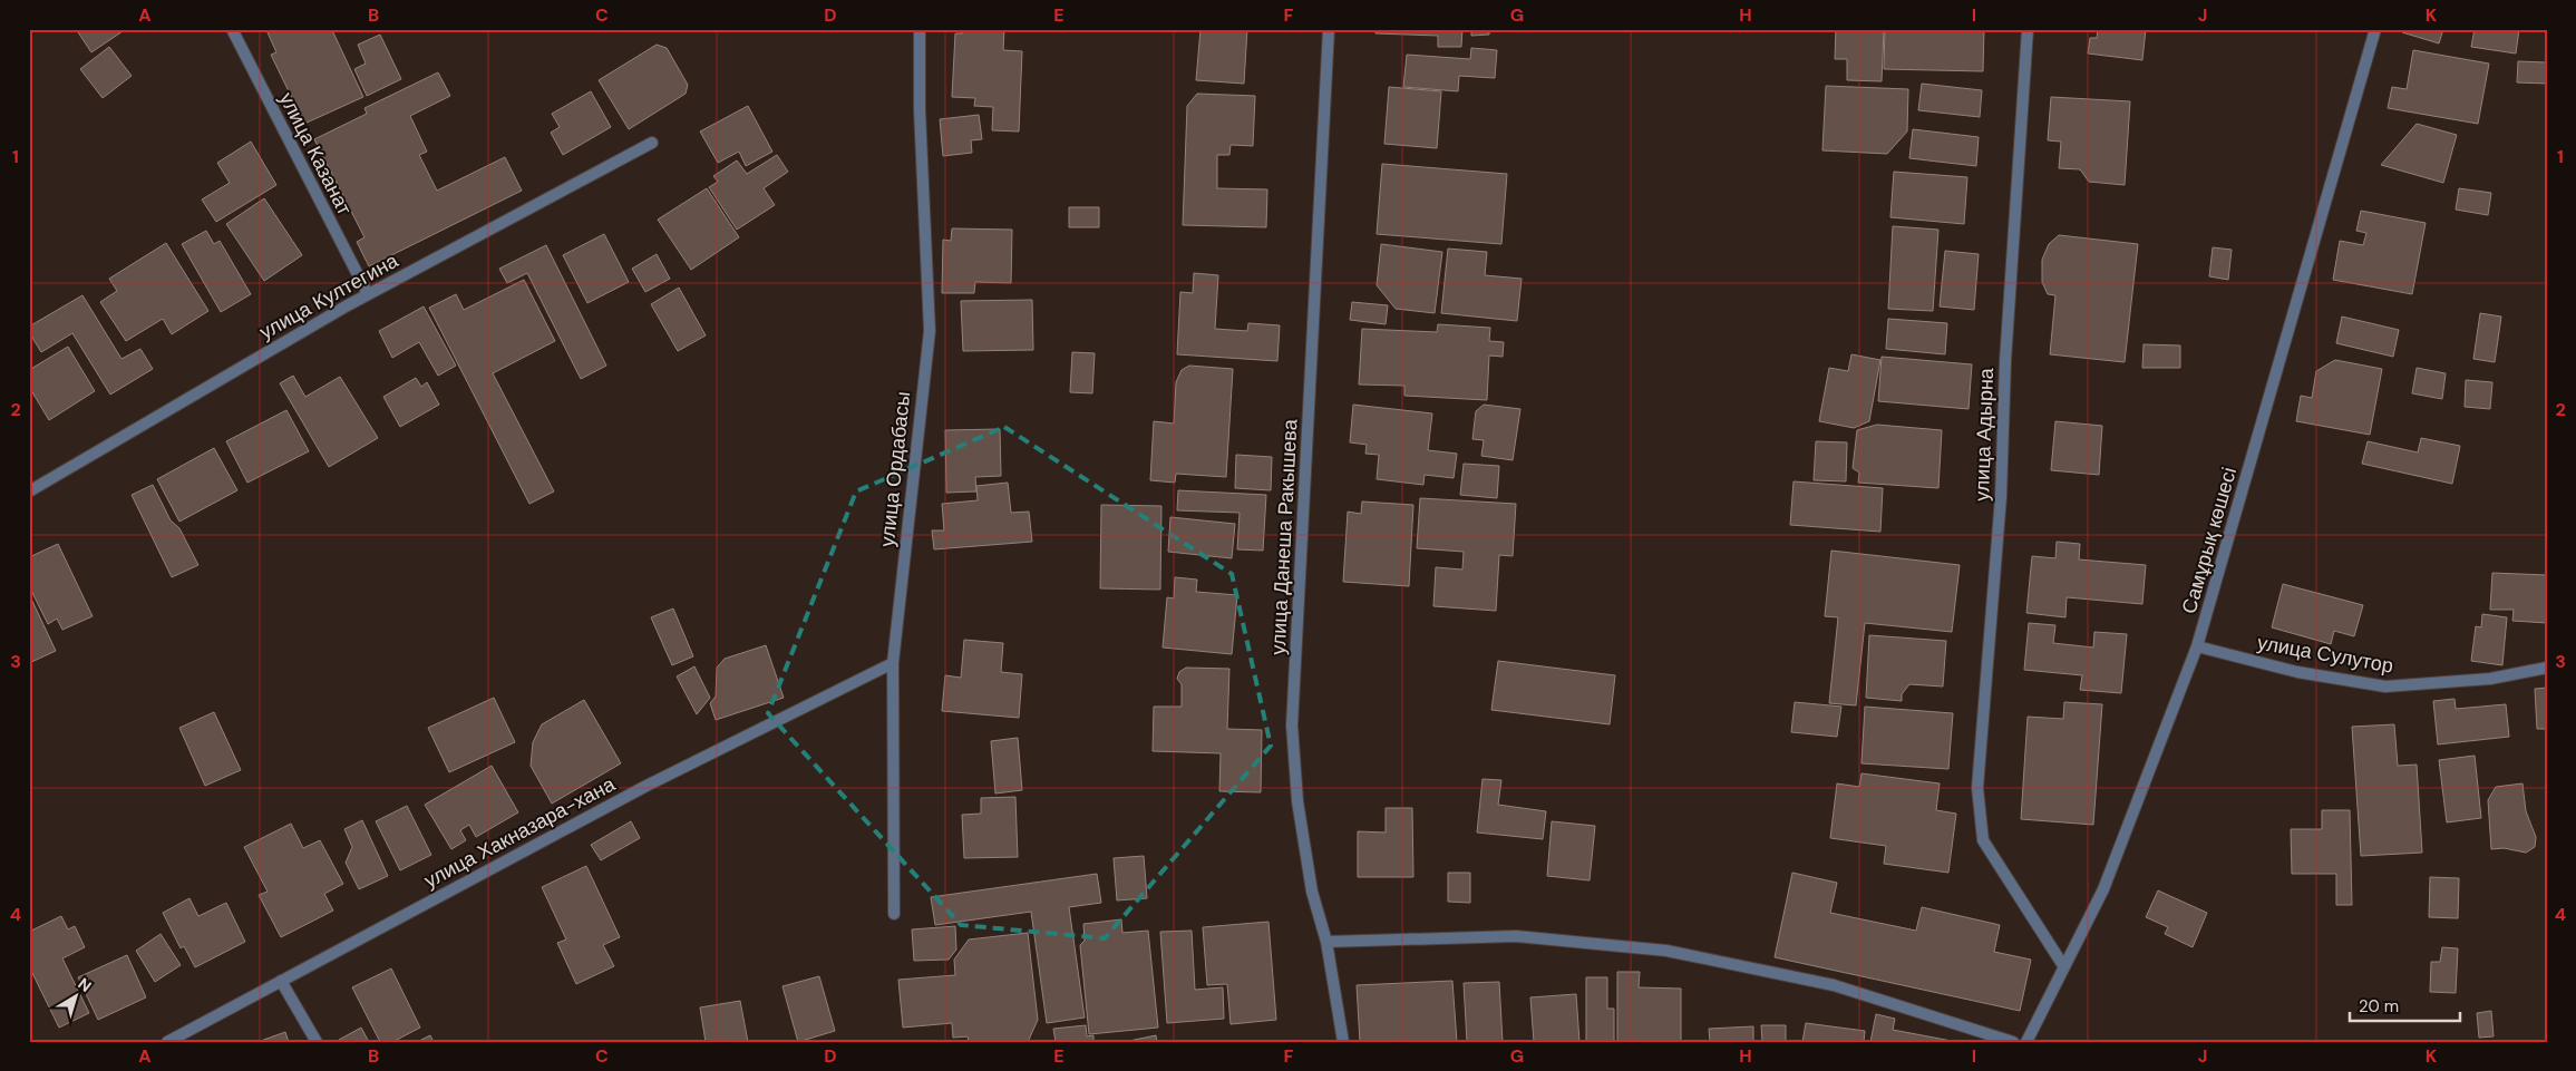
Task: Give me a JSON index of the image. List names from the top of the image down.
{
  "streets": {
    "street": [
      "улица Казанат",
      "улица Култегина",
      "улица Адырна",
      "улица Ордабасы",
      "улица Данеша Ракышева",
      "Самұрық көшесі",
      "улица Сулутор",
      "улица Хакназара-хана"
    ]
  },
  "crossings": [
    ["улица Казанат", "улица Култегина"],
    ["улица Адырна", "Самұрық көшесі"],
    ["улица Ордабасы", "улица Хакназара-хана"],
    ["Самұрық көшесі", "улица Сулутор"]
  ],
  "scale_bar": "20 m",
  "north": "top right",
  "grid": {
    "columns": [
      "A",
      "B",
      "C",
      "D",
      "E",
      "F",
      "G",
      "H",
      "I",
      "J",
      "K"
    ],
    "rows": [
      "1",
      "2",
      "3",
      "4"
    ]
  }
}
